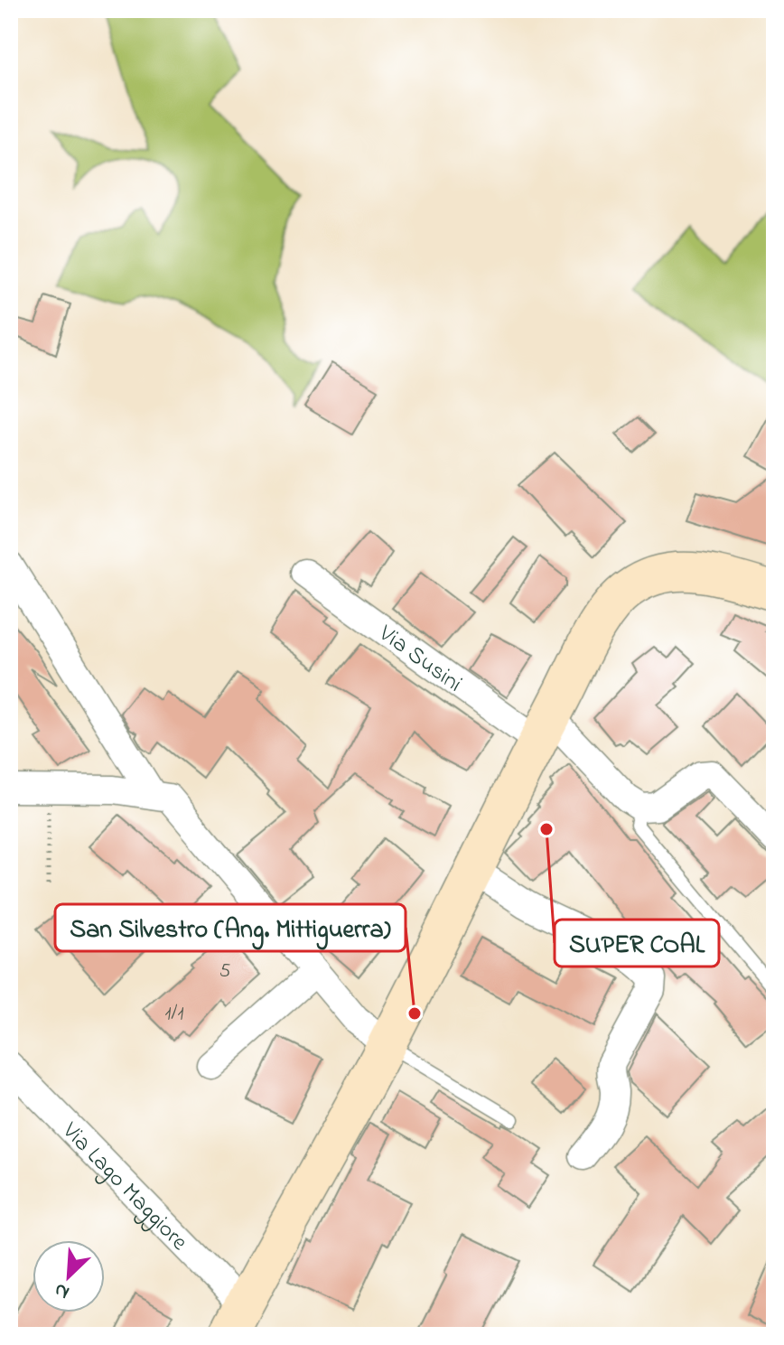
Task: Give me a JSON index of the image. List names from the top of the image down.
{
  "streets": {
    "street": ["Via Susini", "Via Lago Maggiore"]
  },
  "places": ["SUPER COAL", "San Silvestro (Ang. Mittiguerra)"],
  "house_numbers": ["5", "1/1"],
  "north": "bottom left"
}
